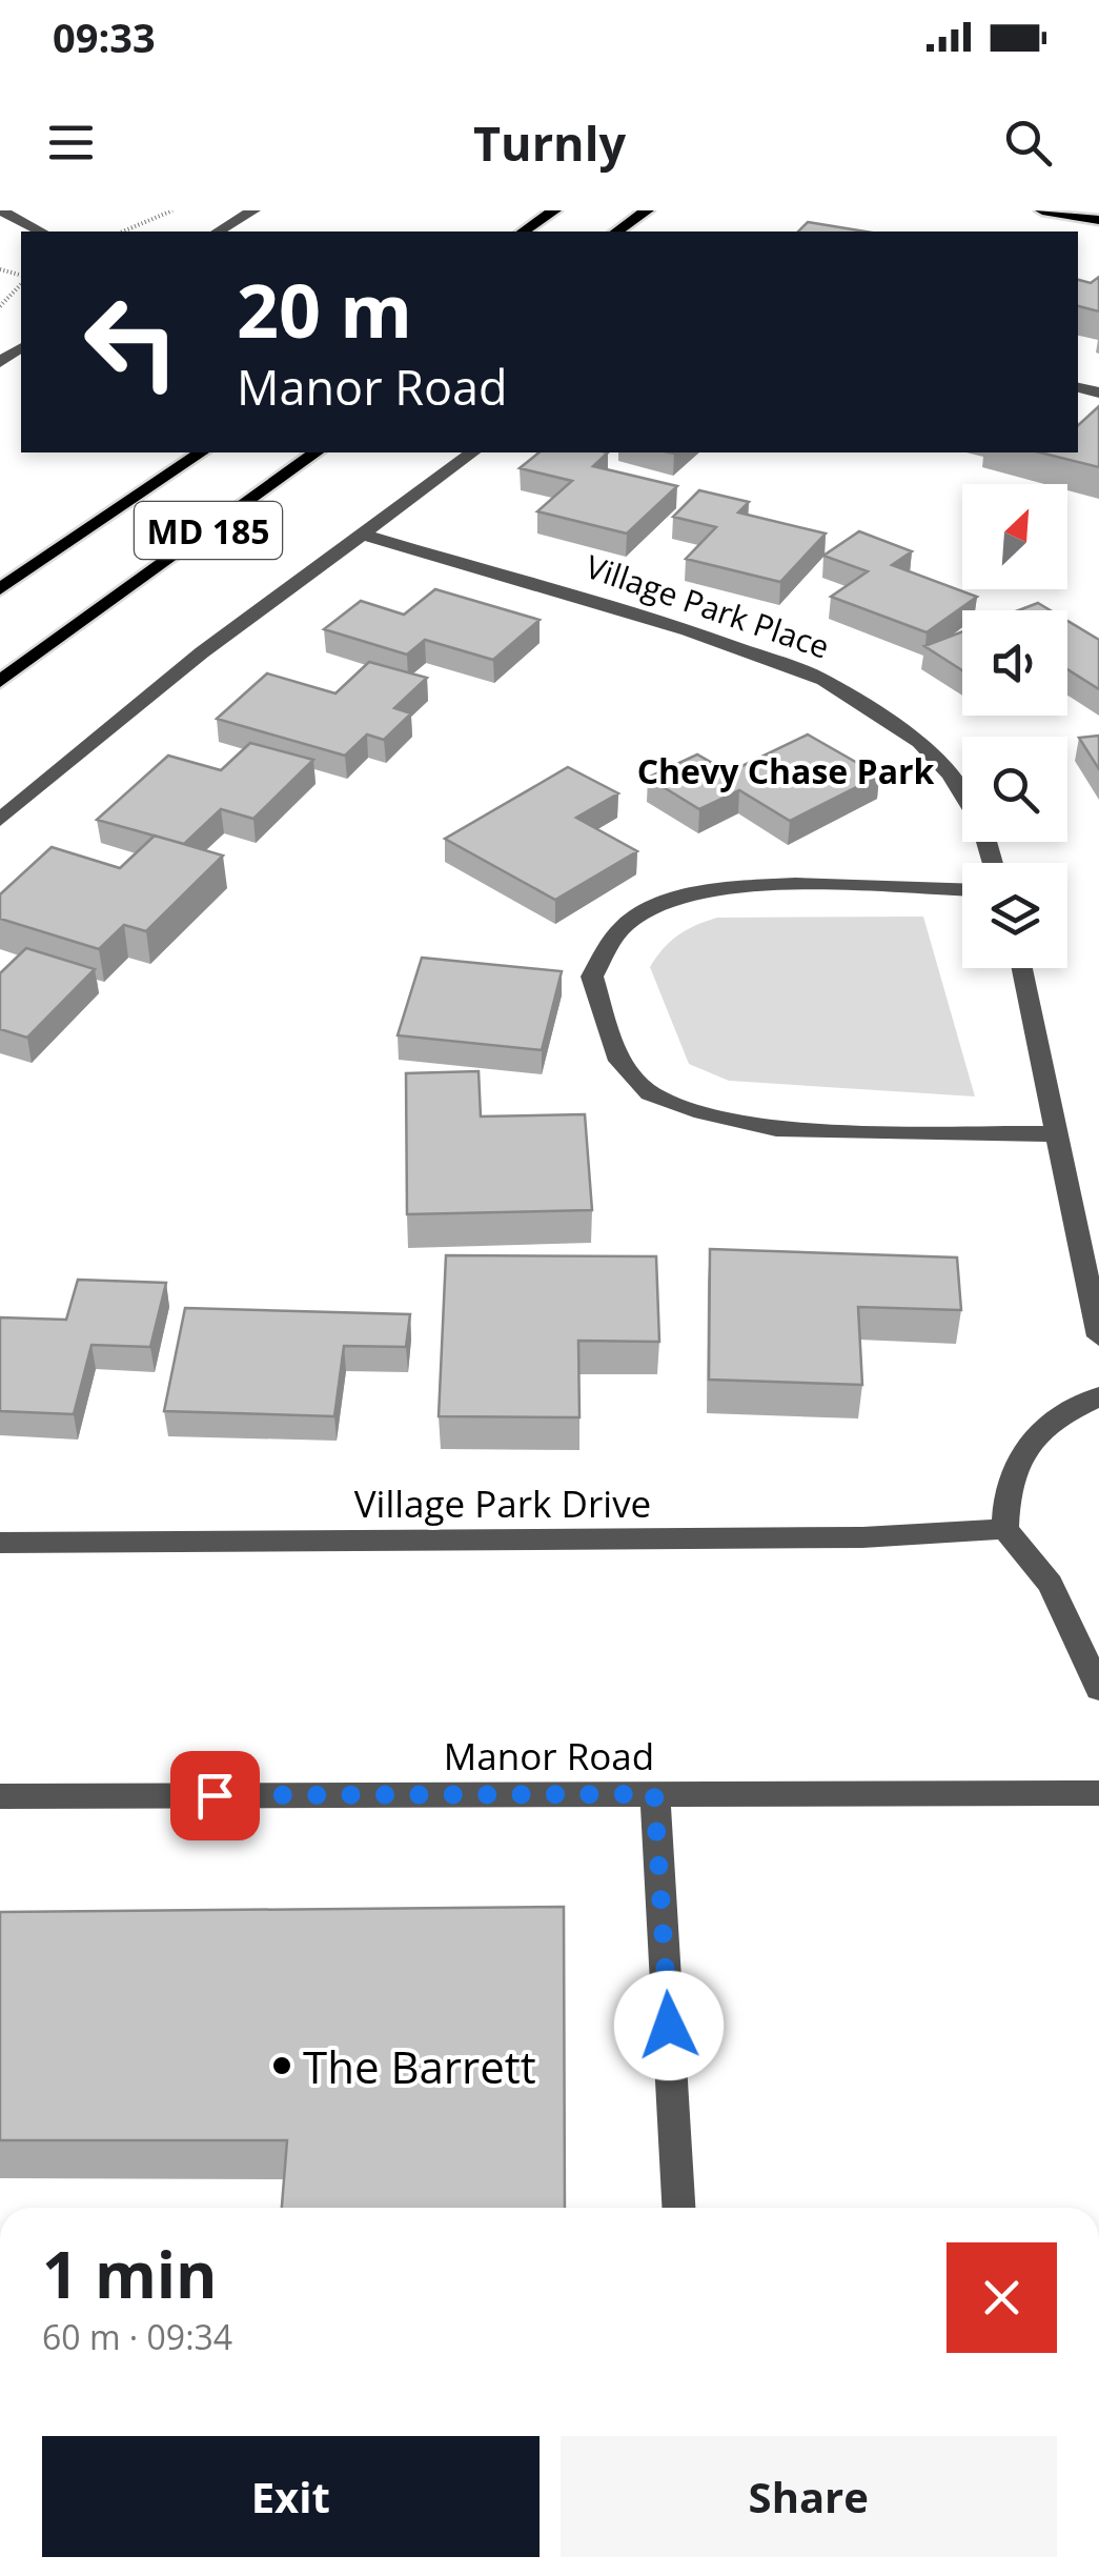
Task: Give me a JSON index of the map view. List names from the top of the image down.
{
  "streets": {
    "main road": ["MD 185"],
    "street": ["Village Park Place", "Village Park Drive", "Manor Road"]
  },
  "districts": ["Chevy Chase Park"],
  "places": ["The Barrett"],
  "north": "top right",
  "page": {
    "status": "09:33",
    "header": "Turnly",
    "turn": ["20 m", "Manor Road"],
    "heading": ["1 min", "60 m · 09:34"],
    "buttons": ["Exit", "Share"]
  }
}
